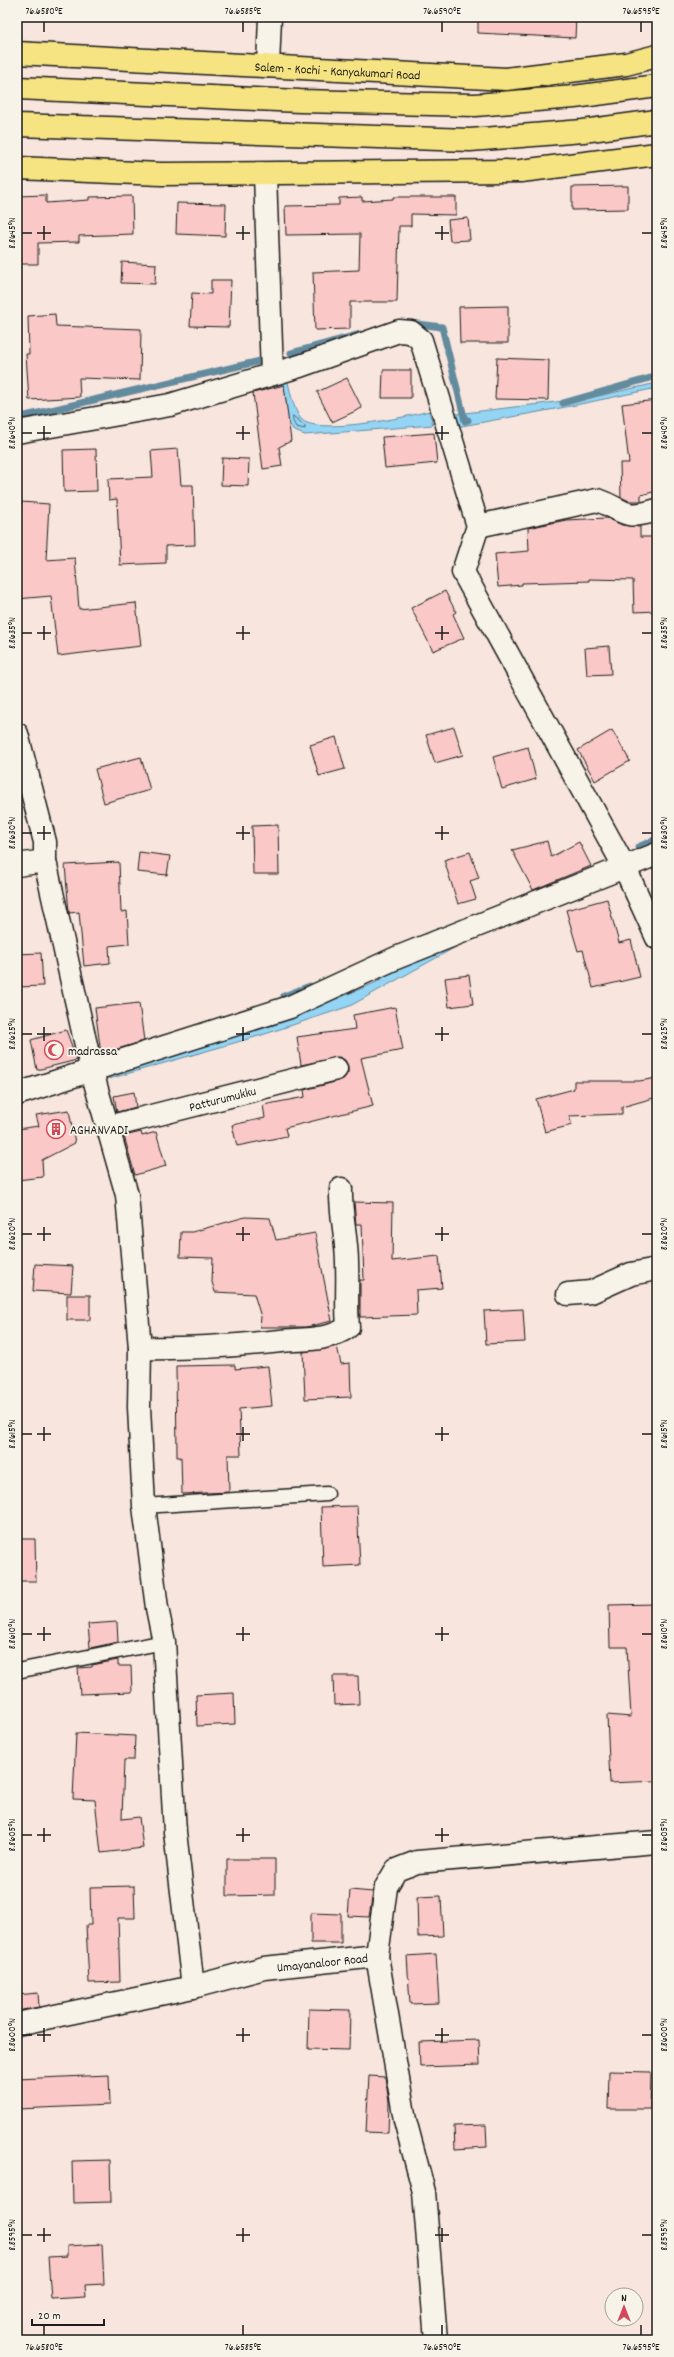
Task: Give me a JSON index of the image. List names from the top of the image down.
{
  "streets": {
    "highway": ["Salem - Kochi - Kanyakumari Road"],
    "street": ["Patturumukku", "Umayanaloor Road"]
  },
  "places": {
    "mosque": ["madrassa"],
    "building": ["AGHANVADI"]
  },
  "scale_bar": "20 m",
  "north": "top",
  "coordinates": [
    "76.6580°E",
    "76.6585°E",
    "76.6590°E",
    "76.6595°E",
    "8.8645°N",
    "8.8640°N",
    "8.8635°N",
    "8.8630°N",
    "8.8625°N",
    "8.8620°N",
    "8.8615°N",
    "8.8610°N",
    "8.8605°N",
    "8.8600°N",
    "8.8595°N"
  ]
}
